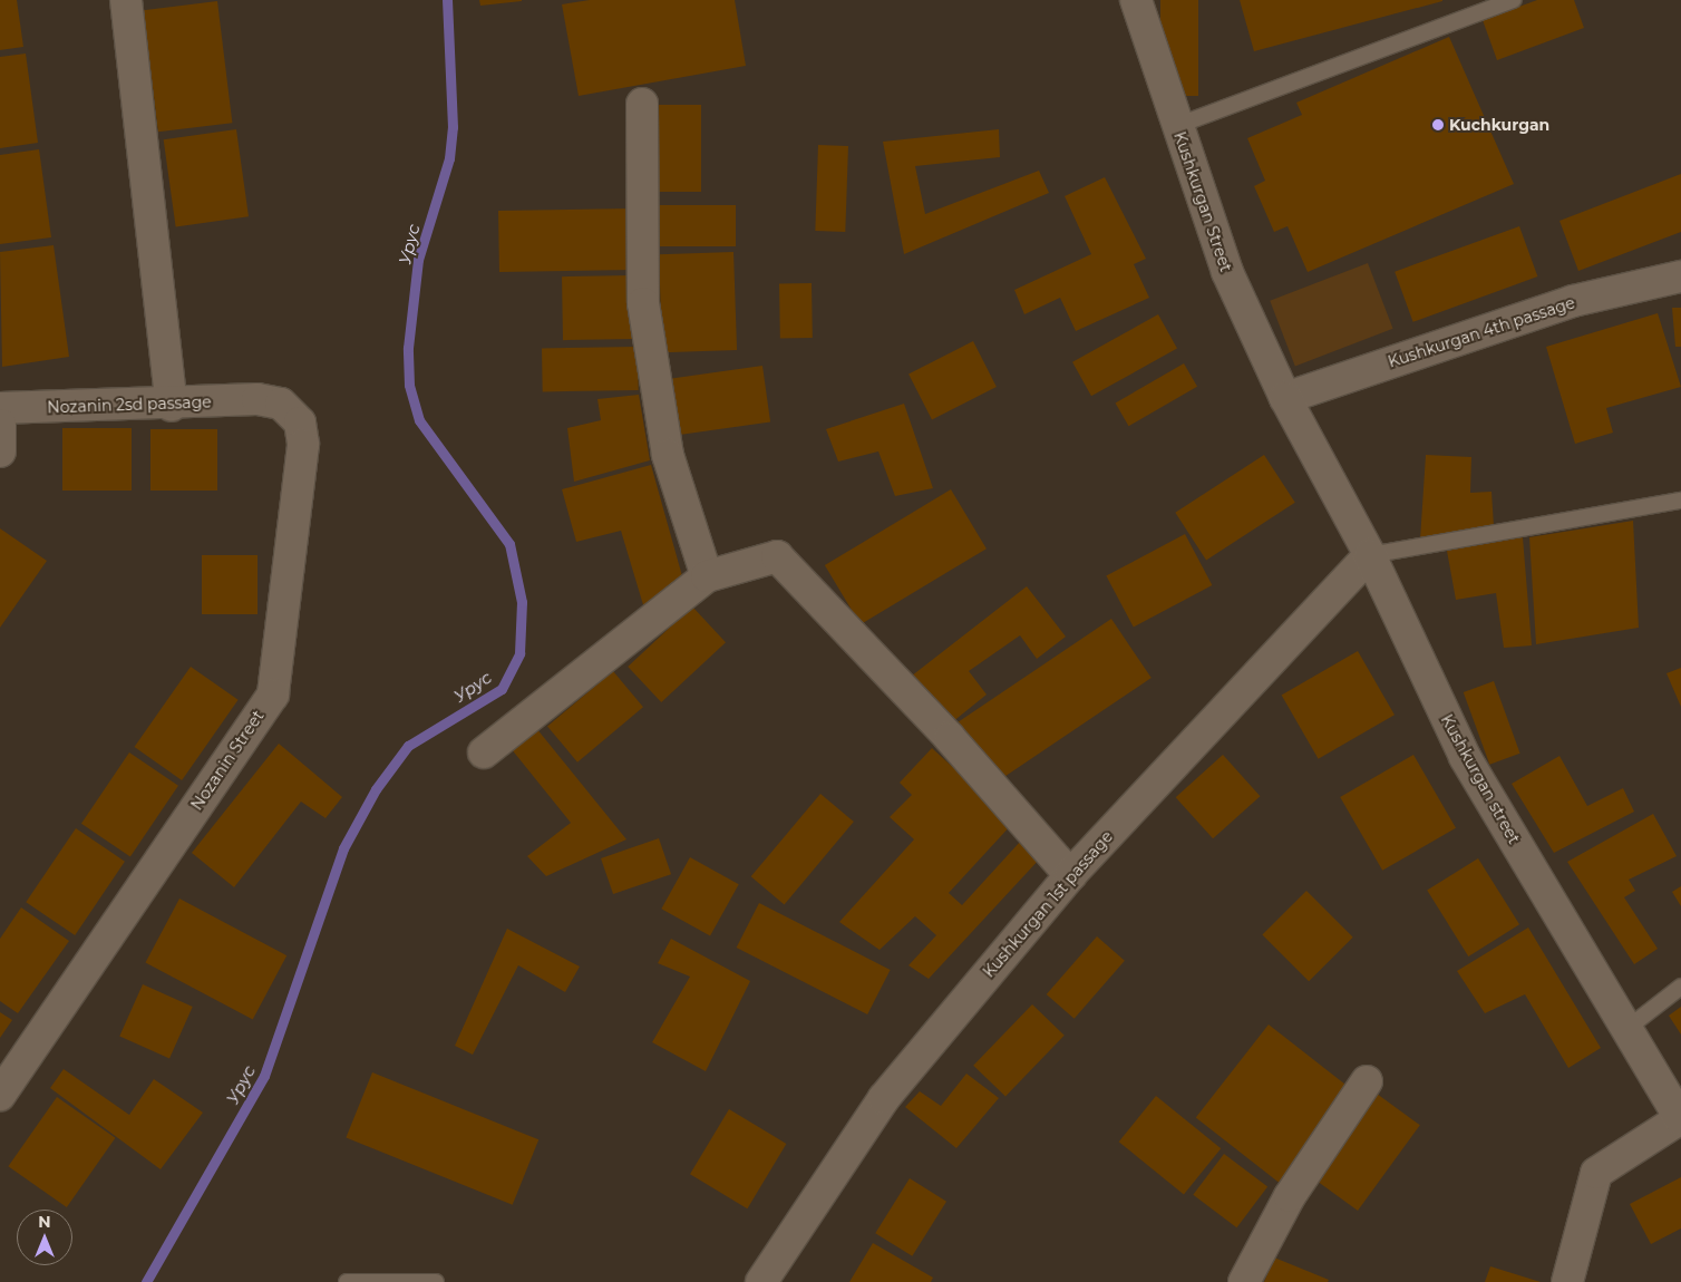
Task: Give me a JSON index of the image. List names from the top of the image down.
{
  "streets": {
    "street": [
      "Kushkurgan Street",
      "Kushkurgan 4th passage",
      "Nozanin 2sd passage",
      "Nozanin Street",
      "Kushkurgan street",
      "Kushkurgan 1st passage"
    ]
  },
  "crossings": [
    ["Kushkurgan Street", "Kushkurgan 4th passage"],
    ["Kushkurgan Street", "Kushkurgan street"],
    ["Kushkurgan 4th passage", "Kushkurgan street"],
    ["Nozanin 2sd passage", "Nozanin Street"],
    ["Kushkurgan street", "Kushkurgan 1st passage"]
  ],
  "water": ["Урус"],
  "places": ["Kuchkurgan"],
  "north": "top"
}
